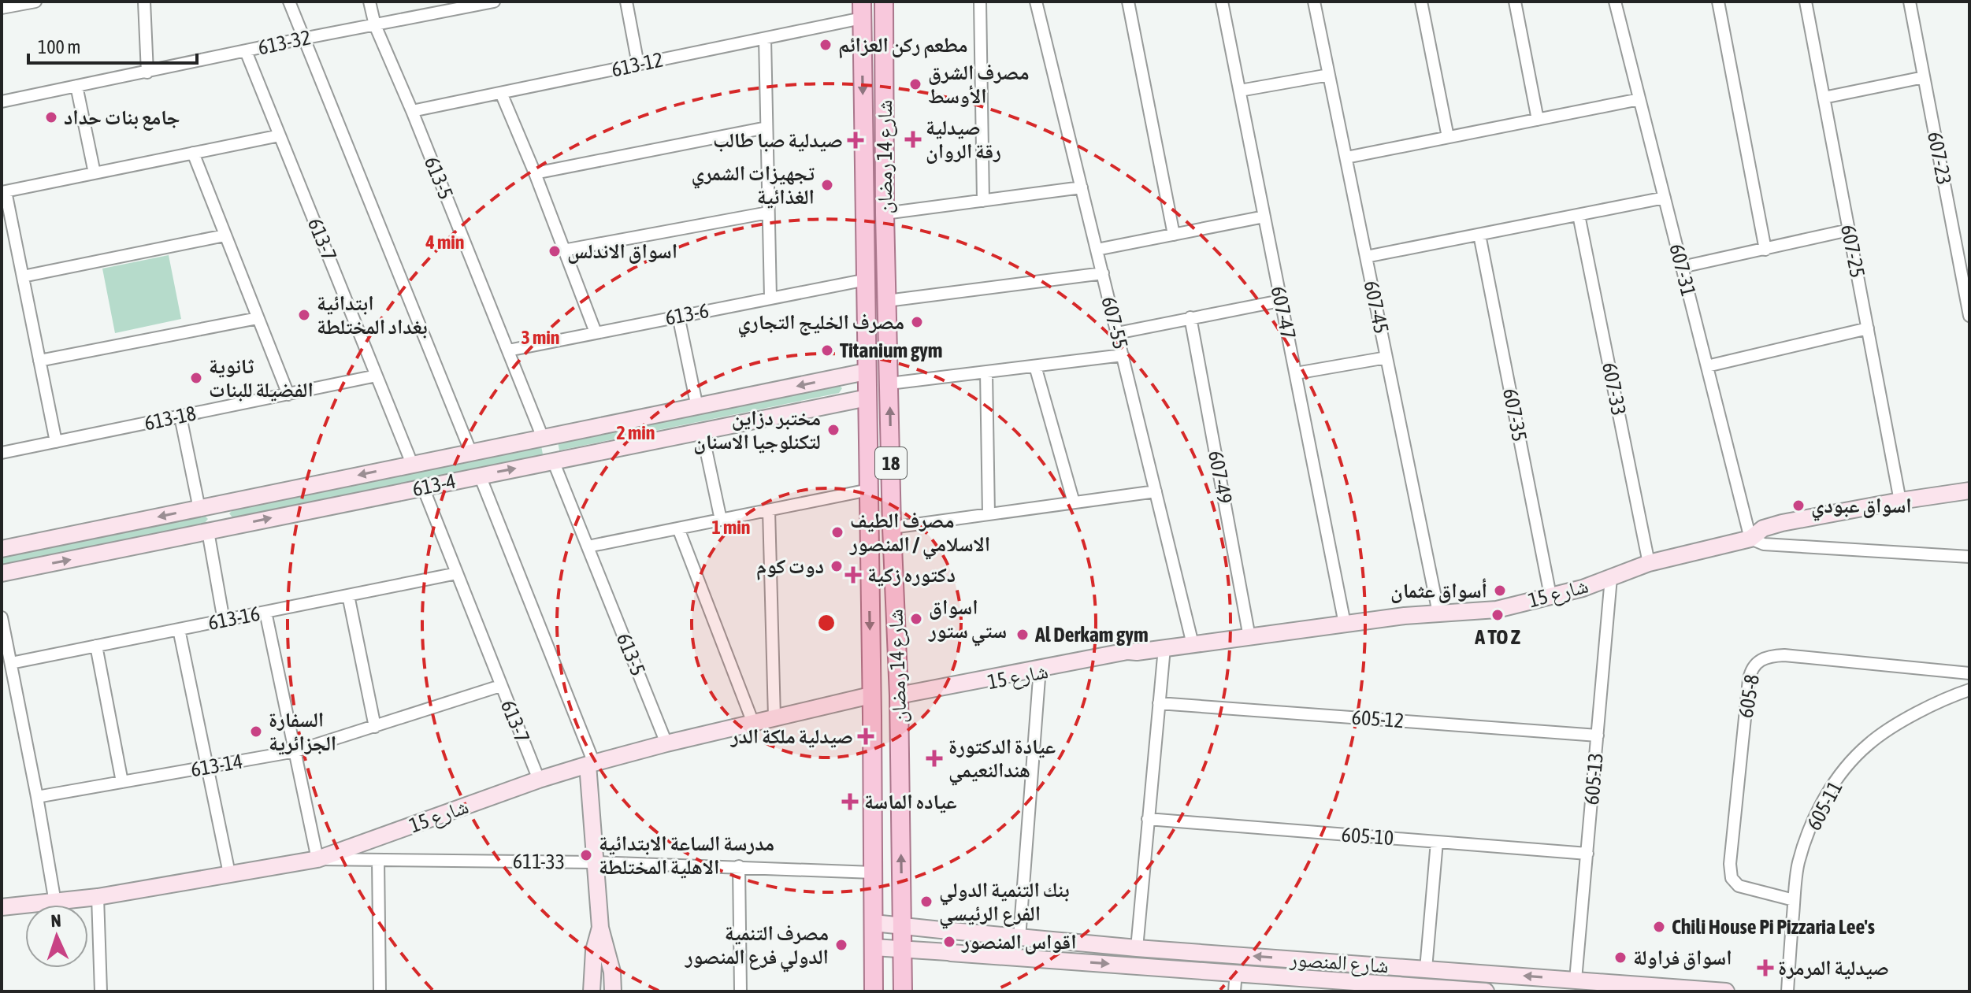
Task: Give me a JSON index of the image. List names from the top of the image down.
{
  "streets": {
    "main road": ["شارع 14 رمضان", "18"],
    "street": [
      "613-32",
      "613-12",
      "607-23",
      "613-5",
      "613-7",
      "607-25",
      "607-31",
      "607-45",
      "607-47",
      "613-6",
      "607-55",
      "607-33",
      "607-35",
      "613-18",
      "607-49",
      "613-4",
      "شارع 15",
      "613-16",
      "605-8",
      "605-12",
      "613-14",
      "605-13",
      "605-11",
      "605-10",
      "611-33",
      "شارع المنصور"
    ]
  },
  "crossings": [
    ["613-32", "613-5"],
    ["613-32", "613-7"],
    ["613-12", "شارع 14 رمضان"],
    ["613-12", "613-5"],
    ["شارع 14 رمضان", "613-6"],
    ["شارع 14 رمضان", "613-4"],
    ["شارع 14 رمضان", "شارع 15"],
    ["شارع 14 رمضان", "611-33"],
    ["شارع 14 رمضان", "شارع المنصور"],
    ["613-5", "613-6"],
    ["613-5", "613-4"],
    ["613-5", "شارع 15"],
    ["613-7", "613-18"],
    ["613-7", "613-4"],
    ["613-7", "شارع 15"],
    ["613-7", "613-16"],
    ["613-7", "613-14"],
    ["607-25", "شارع 15"],
    ["607-31", "شارع 15"],
    ["607-45", "شارع 15"],
    ["607-47", "شارع 15"],
    ["607-55", "شارع 15"],
    ["607-33", "شارع 15"],
    ["607-35", "شارع 15"],
    ["607-49", "شارع 15"],
    ["شارع 15", "605-13"],
    ["شارع 15", "611-33"],
    ["605-8", "605-11"],
    ["605-12", "605-13"],
    ["605-13", "605-10"],
    ["605-13", "شارع المنصور"]
  ],
  "places": {
    "other": [
      "مطعم ركن العزائم",
      "مصرف الشرق الأوسط",
      "جامع بنات حداد",
      "تجهيزات الشمري الغذائية",
      "اسواق الاندلس",
      "ابتدائية بغداد المختلطة",
      "مصرف الخليج التجاري",
      "Titanium gym",
      "ثانوية الفضيلة للبنات",
      "مختبر دزاين لتكنلوجيا الاسنان",
      "اسواق عبودي",
      "مصرف الطيف الاسلامي / المنصور",
      "دوت كوم",
      "أسواق عثمان",
      "A TO Z",
      "اسواق ستي ستور",
      "Al Derkam gym",
      "السفارة الجزائرية",
      "مدرسة الساعة الابتدائية الاهلية المختلطة",
      "بنك التنمية الدولي الفرع الرئيسي",
      "Chili House Pi Pizzaria Lee's",
      "اقواس المنصور",
      "مصرف التنمية الدولي فرع المنصور",
      "اسواق فراولة"
    ],
    "health": [
      "صيدلية رقة الروان",
      "صيدلية صبا طالب",
      "دكتوره زكية",
      "صيدلية ملكة الدر",
      "عيادة الدكتورة هندالنعيمي",
      "عياده الماسة",
      "صيدلية المرمرة"
    ]
  },
  "scale_bar": "100 m",
  "north": "top",
  "rings": [
    "4 min",
    "3 min",
    "2 min",
    "1 min"
  ]
}
